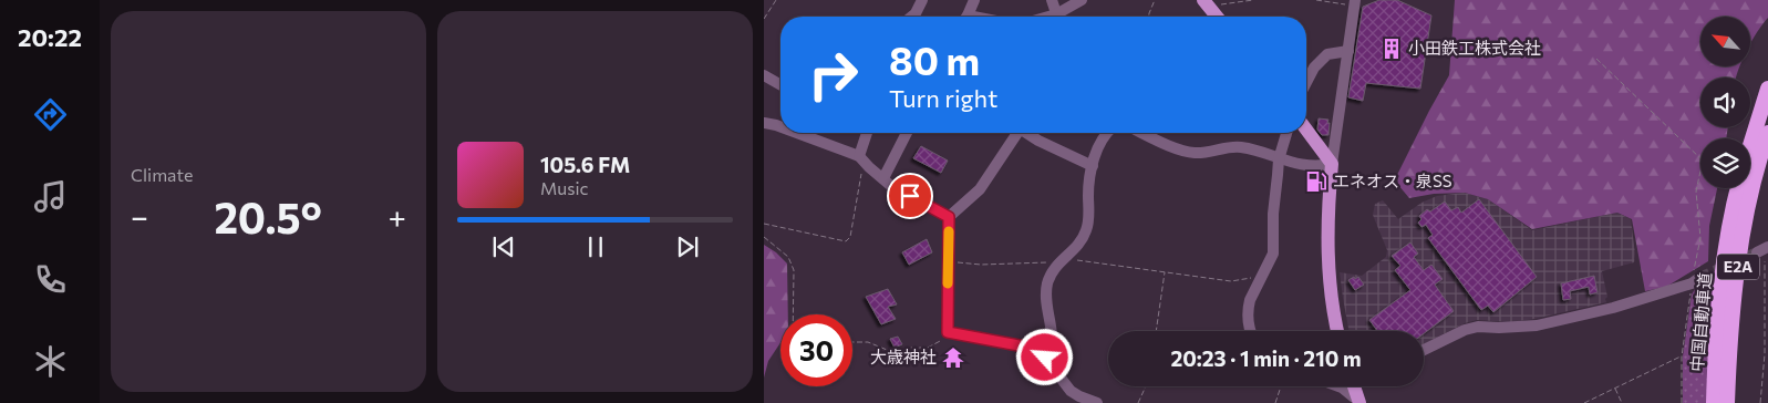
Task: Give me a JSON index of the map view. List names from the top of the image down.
{
  "streets": {
    "highway": ["E2A", "中国自動車道"]
  },
  "places": {
    "building": ["小田鉄工株式会社"],
    "fuel station": ["エネオス・泉SS"],
    "temple": ["大歳神社"]
  },
  "north": "top left",
  "page": {
    "tabs": "20:22",
    "tile": "Climate",
    "turn": ["80 m", "Turn right"],
    "song": ["105.6 FM", "Music"],
    "heat": ["−", "20.5°", "+"],
    "limit": "30",
    "trip": "20:23 · 1 min · 210 m"
  }
}
